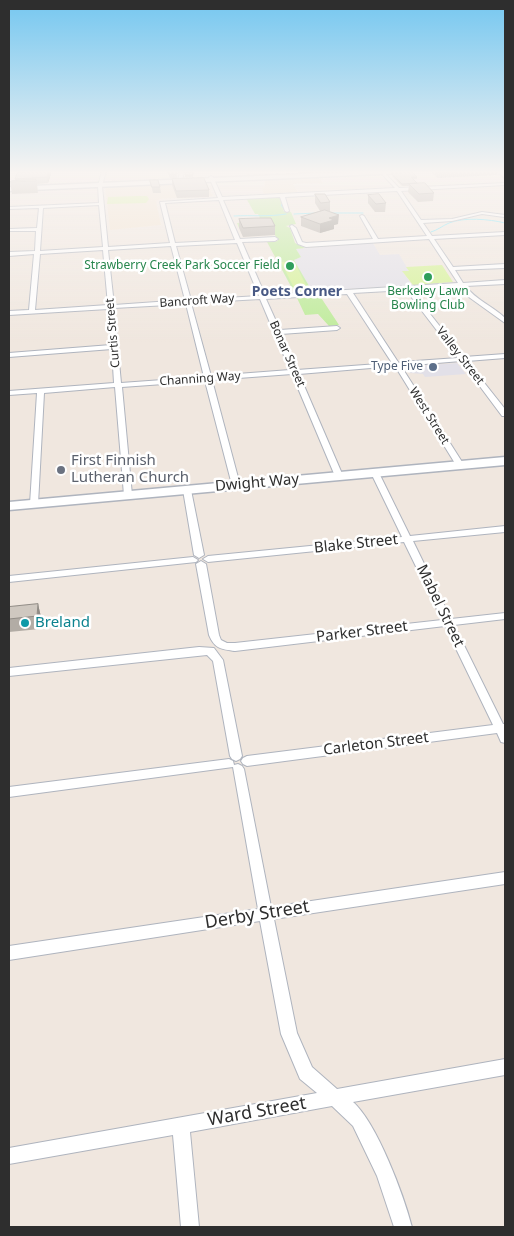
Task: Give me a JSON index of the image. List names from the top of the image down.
{
  "streets": {
    "main road": ["Dwight Way"],
    "street": [
      "Bancroft Way",
      "Curtis Street",
      "Bonar Street",
      "Valley Street",
      "Channing Way",
      "West Street",
      "Blake Street",
      "Mabel Street",
      "Parker Street",
      "Carleton Street",
      "Derby Street",
      "Ward Street"
    ]
  },
  "crossings": [
    ["Bancroft Way", "Curtis Street"],
    ["Bancroft Way", "Bonar Street"],
    ["Bancroft Way", "West Street"],
    ["Curtis Street", "Channing Way"],
    ["Curtis Street", "Dwight Way"],
    ["Bonar Street", "Channing Way"],
    ["Bonar Street", "Dwight Way"],
    ["Valley Street", "Channing Way"],
    ["Channing Way", "West Street"],
    ["West Street", "Dwight Way"],
    ["Dwight Way", "Mabel Street"],
    ["Blake Street", "Mabel Street"],
    ["Mabel Street", "Parker Street"],
    ["Mabel Street", "Carleton Street"]
  ],
  "districts": ["Poets Corner"],
  "places": [
    "Strawberry Creek Park Soccer Field",
    "Berkeley Lawn Bowling Club",
    "Type Five",
    "First Finnish Lutheran Church",
    "Breland"
  ]
}
